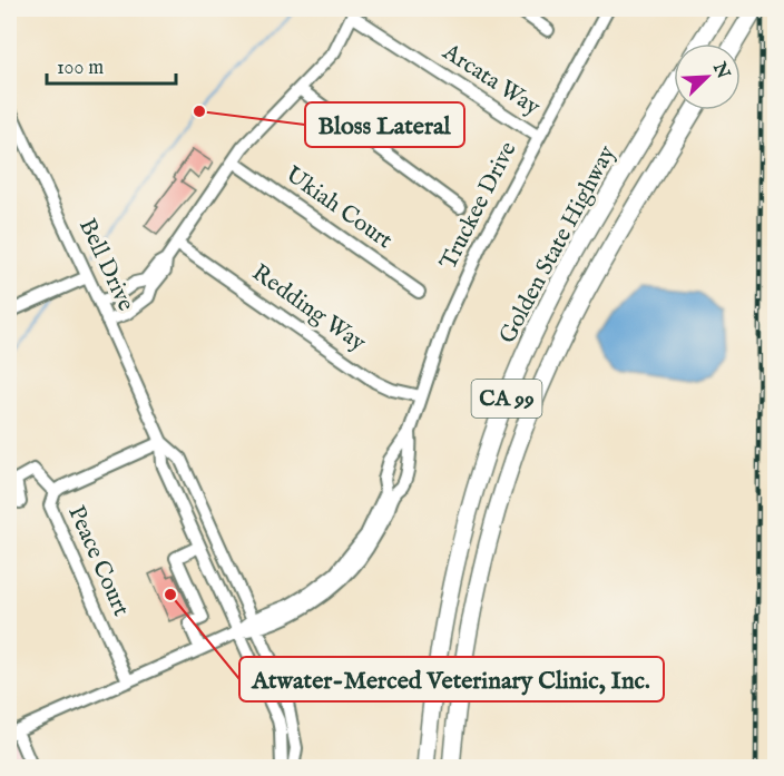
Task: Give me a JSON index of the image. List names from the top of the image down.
{
  "streets": {
    "highway": ["Golden State Highway", "CA 99"],
    "street": [
      "Arcata Way",
      "Truckee Drive",
      "Ukiah Court",
      "Bell Drive",
      "Redding Way",
      "Peace Court"
    ]
  },
  "crossings": [
    ["Arcata Way", "Truckee Drive"],
    ["Truckee Drive", "Bell Drive"],
    ["Truckee Drive", "Redding Way"],
    ["Truckee Drive", "Peace Court"],
    ["Bell Drive", "Peace Court"]
  ],
  "places": ["Bloss Lateral", "Atwater-Merced Veterinary Clinic, Inc."],
  "scale_bar": "100 m",
  "north": "top right"
}
